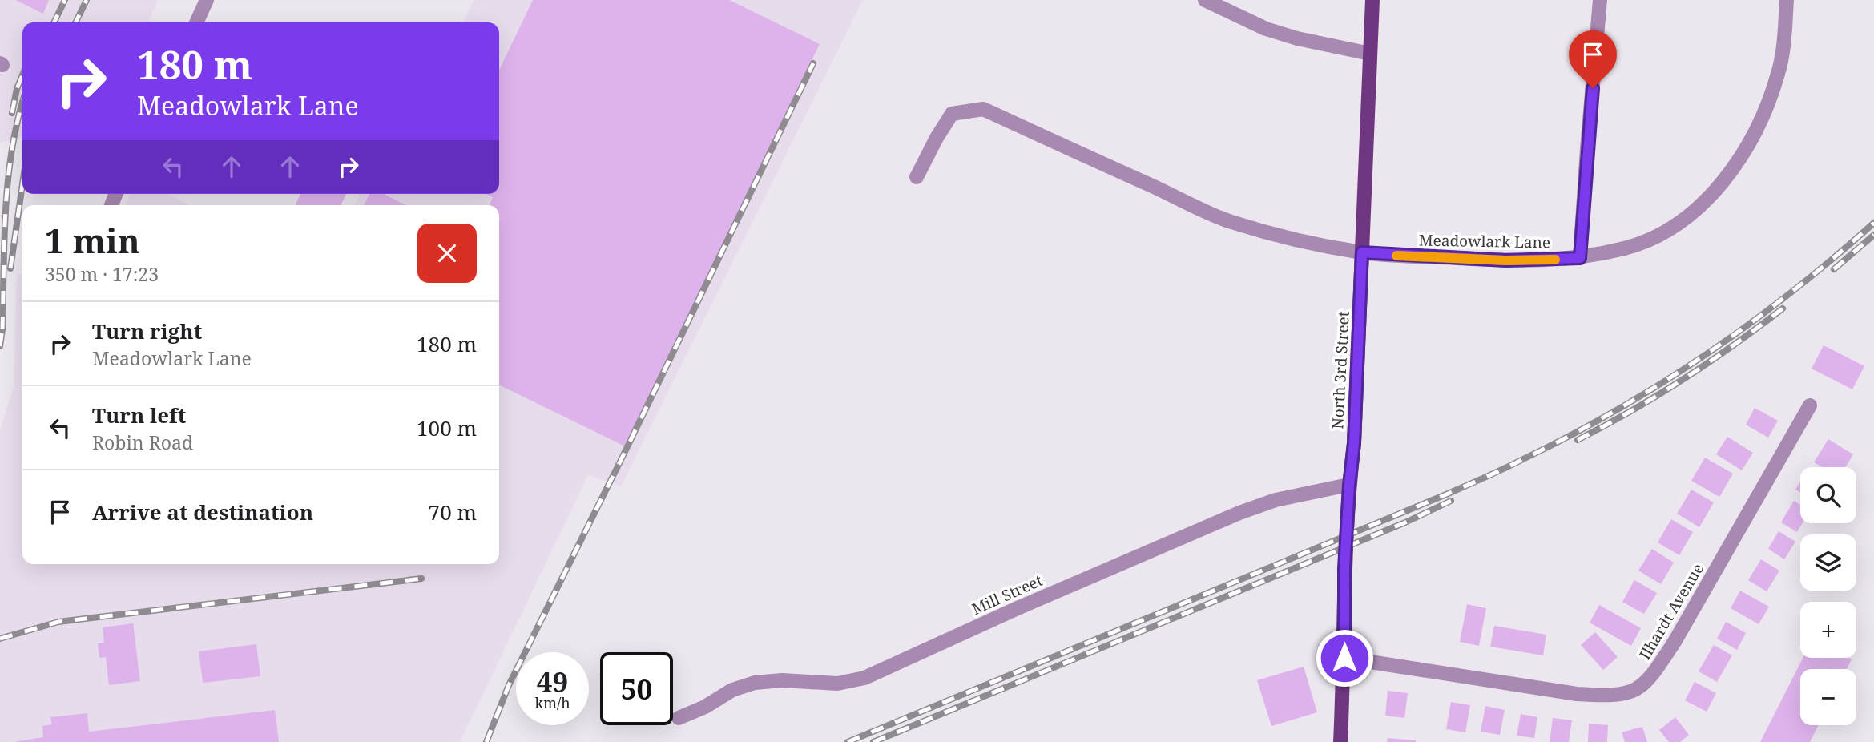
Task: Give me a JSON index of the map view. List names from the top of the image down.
{
  "streets": {
    "main road": ["North 3rd Street"],
    "street": ["Meadowlark Lane", "Mill Street", "Ilhardt Avenue"]
  },
  "crossings": [
    ["Meadowlark Lane", "North 3rd Street"],
    ["North 3rd Street", "Mill Street"],
    ["North 3rd Street", "Ilhardt Avenue"]
  ],
  "page": {
    "turn": ["180 m", "Meadowlark Lane"],
    "heading": ["1 min", "350 m · 17:23"],
    "list": [
      {
        "name": "Turn right",
        "note": "Meadowlark Lane",
        "value": "180 m"
      },
      {
        "name": "Turn left",
        "note": "Robin Road",
        "value": "100 m"
      },
      {
        "name": "Arrive at destination",
        "value": "70 m"
      }
    ],
    "map_buttons": ["+", "−"],
    "speed": "49 km/h",
    "limit": "50"
  }
}
